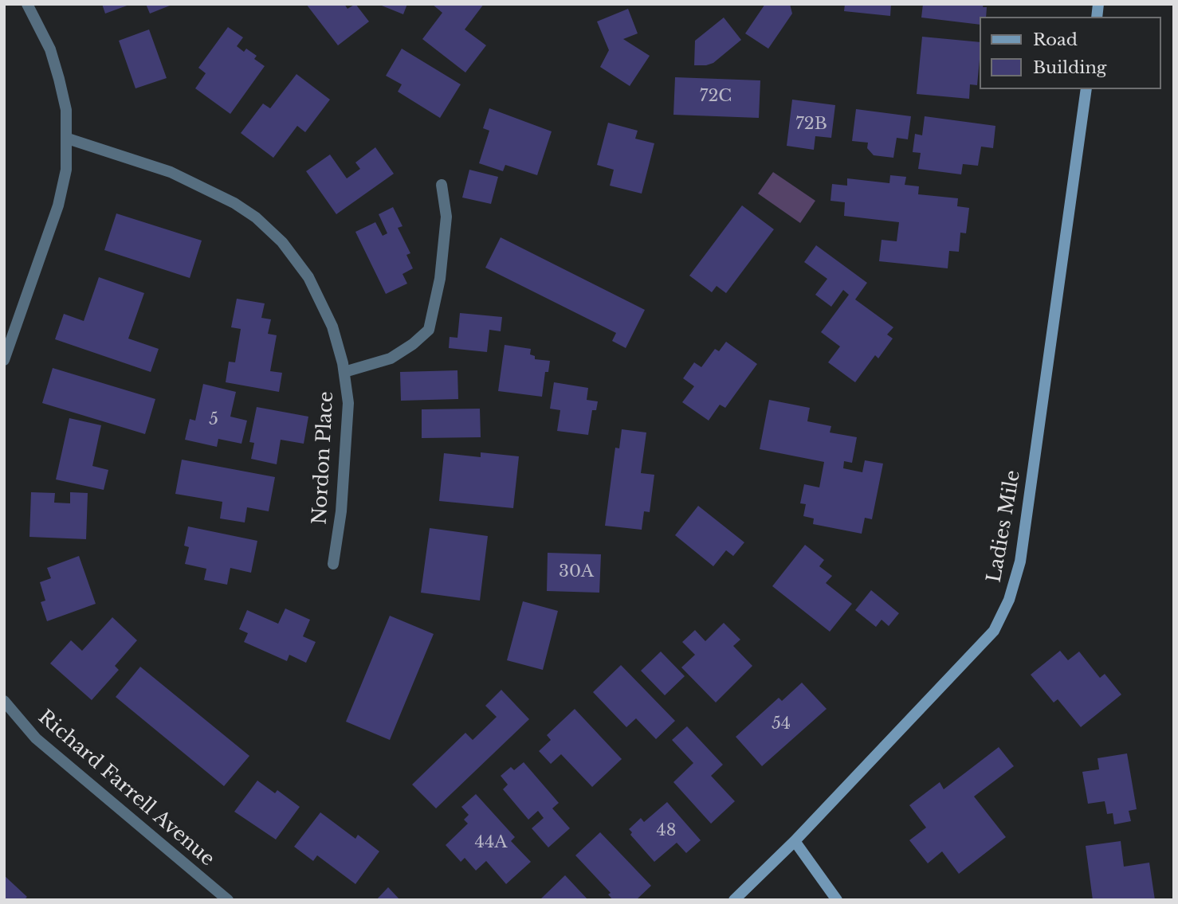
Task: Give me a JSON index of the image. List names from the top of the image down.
{
  "streets": {
    "main road": ["Ladies Mile"],
    "street": ["Nordon Place", "Richard Farrell Avenue"]
  },
  "house_numbers": [
    "72C",
    "72B",
    "5",
    "30A",
    "54",
    "48",
    "44A"
  ],
  "legend": ["Road", "Building"]
}
